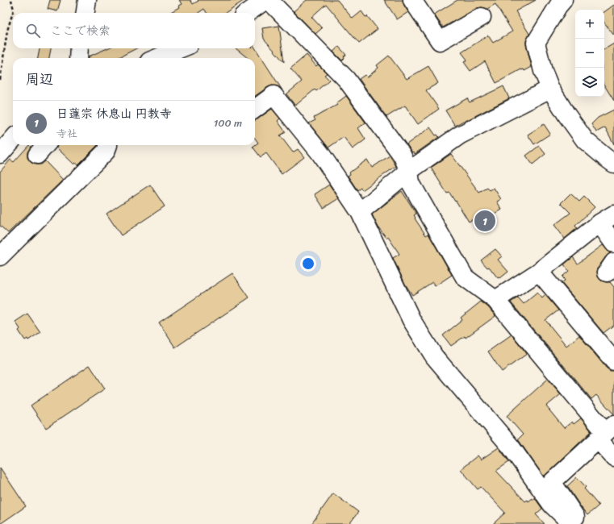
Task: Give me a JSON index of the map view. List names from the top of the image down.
{
  "page": {
    "map_buttons": ["+", "−"],
    "search": "ここで検索",
    "heading": "周辺",
    "list": [
      {
        "mark": "1",
        "name": "日蓮宗 休息山 円教寺",
        "note": "寺社",
        "value": "100 m"
      }
    ],
    "pins": "1"
  }
}
